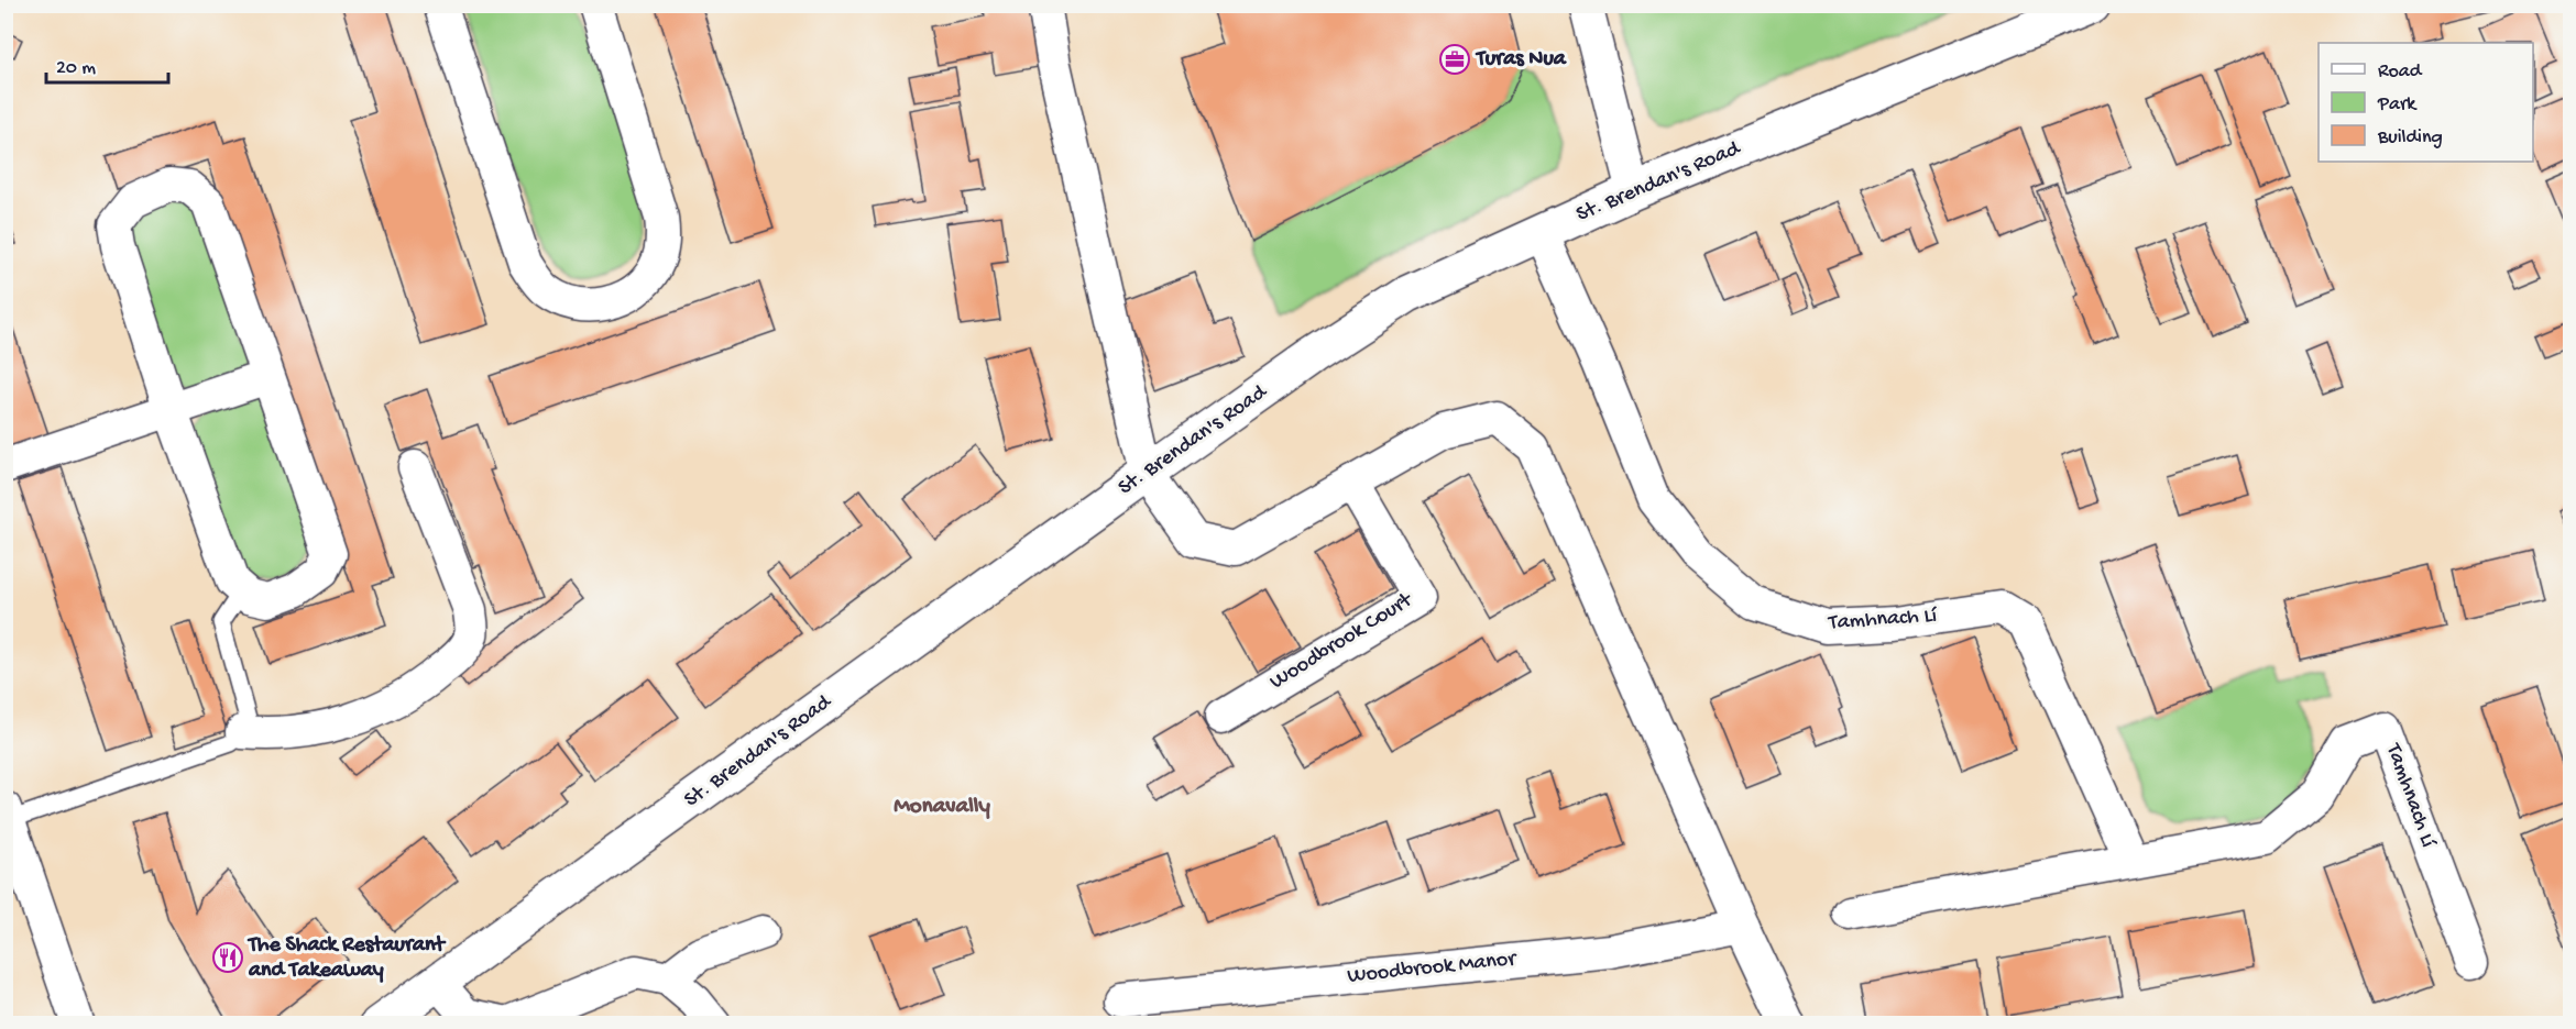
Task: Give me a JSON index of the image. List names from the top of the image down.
{
  "streets": {
    "main road": ["St. Brendan's Road"],
    "street": ["Tamhnach Lí", "Woodbrook Court", "Woodbrook Manor"]
  },
  "crossings": [
    ["St. Brendan's Road", "Tamhnach Lí"]
  ],
  "districts": ["Monavally"],
  "places": {
    "office": ["Turas Nua"],
    "restaurant": ["The Shack Restaurant and Takeaway"]
  },
  "legend": ["Road", "Park", "Building"],
  "scale_bar": "20 m"
}
